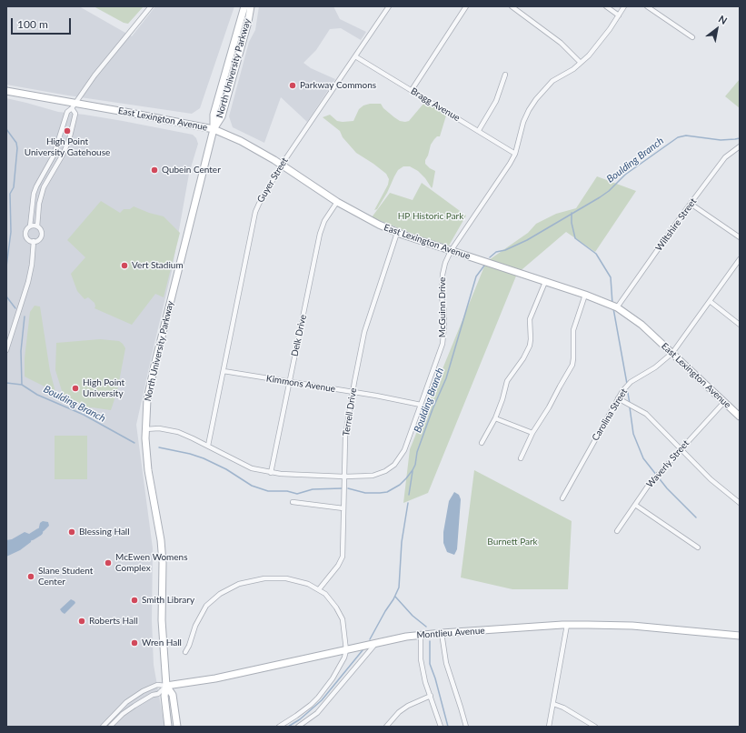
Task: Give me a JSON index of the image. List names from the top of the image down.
{
  "streets": {
    "main road": ["North University Parkway", "East Lexington Avenue", "Montlieu Avenue"],
    "street": [
      "Bragg Avenue",
      "Guyer Street",
      "Wiltshire Street",
      "McGuinn Drive",
      "Delk Drive",
      "Kimmons Avenue",
      "Terrell Drive",
      "Carolina Street",
      "Waverly Street"
    ]
  },
  "crossings": [
    ["North University Parkway", "East Lexington Avenue"],
    ["North University Parkway", "McGuinn Drive"],
    ["North University Parkway", "Montlieu Avenue"],
    ["Bragg Avenue", "Guyer Street"],
    ["Bragg Avenue", "McGuinn Drive"],
    ["East Lexington Avenue", "Guyer Street"],
    ["East Lexington Avenue", "Wiltshire Street"],
    ["East Lexington Avenue", "McGuinn Drive"],
    ["East Lexington Avenue", "Delk Drive"],
    ["East Lexington Avenue", "Terrell Drive"],
    ["East Lexington Avenue", "Carolina Street"],
    ["East Lexington Avenue", "Waverly Street"],
    ["Guyer Street", "McGuinn Drive"],
    ["Guyer Street", "Kimmons Avenue"],
    ["McGuinn Drive", "Delk Drive"],
    ["McGuinn Drive", "Kimmons Avenue"],
    ["McGuinn Drive", "Terrell Drive"],
    ["Delk Drive", "Kimmons Avenue"],
    ["Kimmons Avenue", "Terrell Drive"]
  ],
  "water": ["Boulding Branch"],
  "parks": ["HP Historic Park", "Burnett Park"],
  "places": [
    "Parkway Commons",
    "High Point University Gatehouse",
    "Qubein Center",
    "Vert Stadium",
    "High Point University",
    "Blessing Hall",
    "McEwen Womens Complex",
    "Slane Student Center",
    "Smith Library",
    "Roberts Hall",
    "Wren Hall"
  ],
  "scale_bar": "100 m",
  "north": "top right"
}
